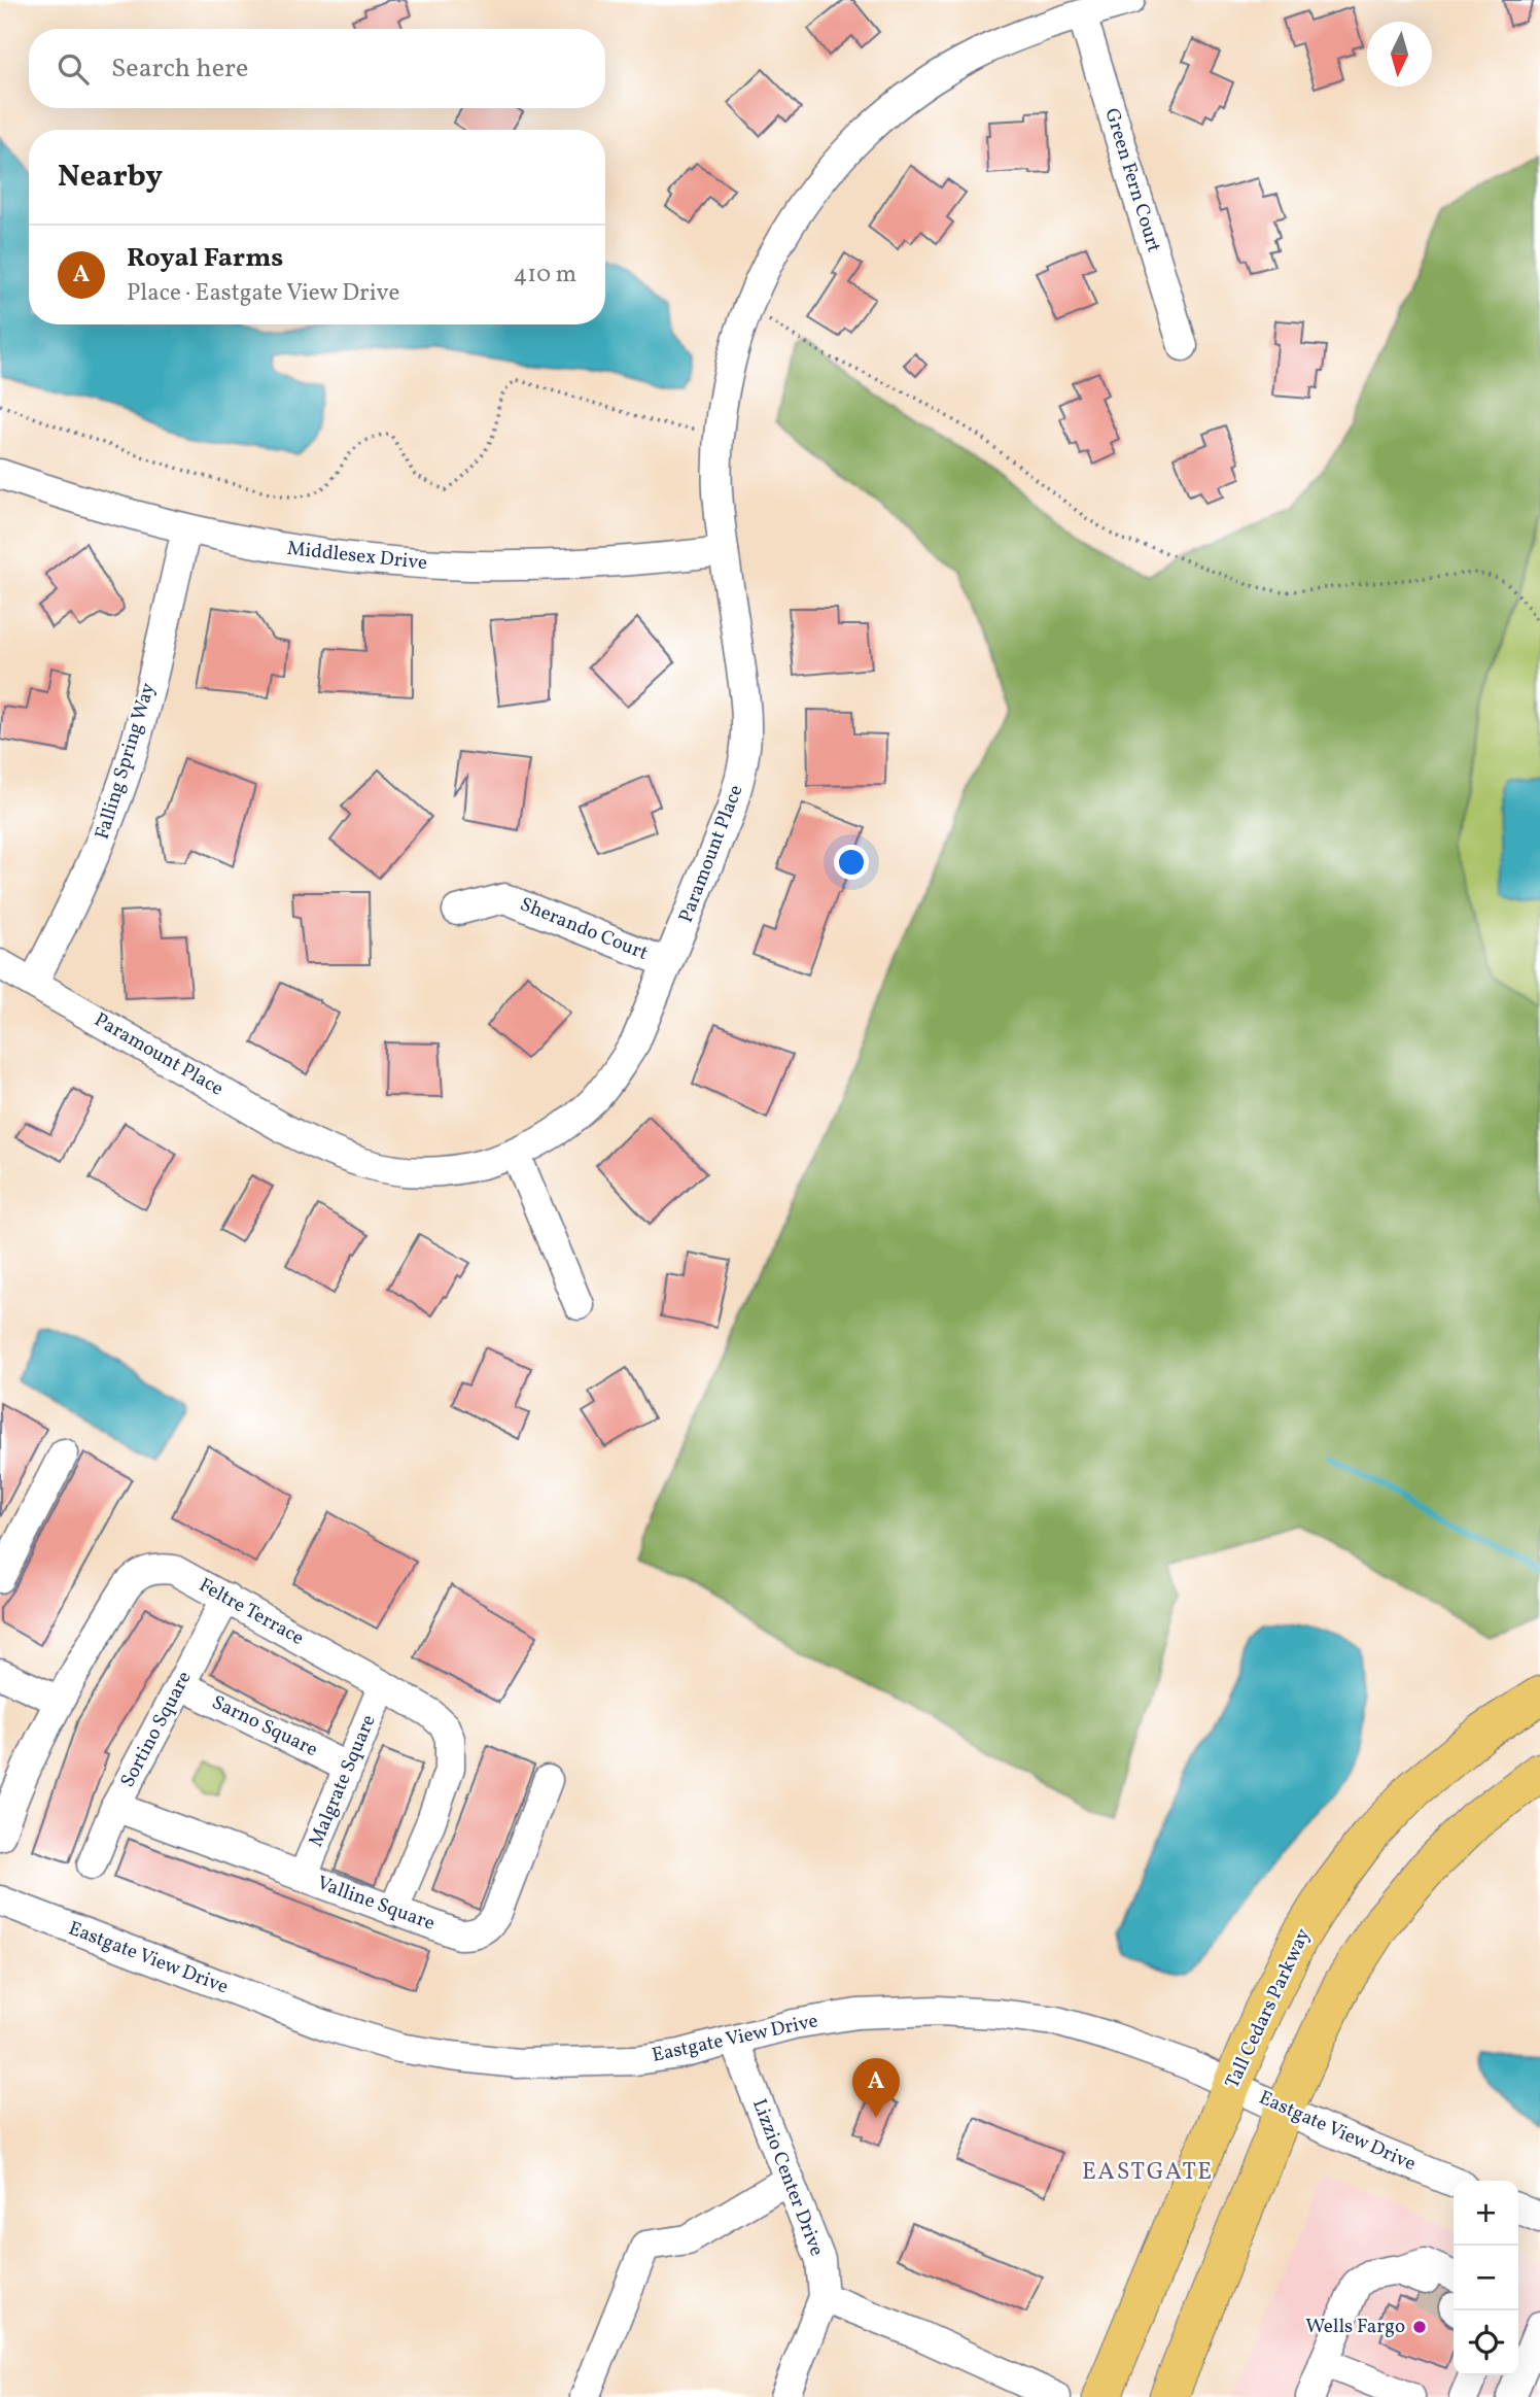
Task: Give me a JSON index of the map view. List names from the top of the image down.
{
  "streets": {
    "main road": ["Tall Cedars Parkway"],
    "street": [
      "Green Fern Court",
      "Middlesex Drive",
      "Falling Spring Way",
      "Paramount Place",
      "Sherando Court",
      "Feltre Terrace",
      "Sarno Square",
      "Sortino Square",
      "Malgrate Square",
      "Valline Square",
      "Eastgate View Drive",
      "Lizzio Center Drive"
    ]
  },
  "crossings": [
    ["Green Fern Court", "Paramount Place"],
    ["Middlesex Drive", "Falling Spring Way"],
    ["Middlesex Drive", "Paramount Place"],
    ["Falling Spring Way", "Paramount Place"],
    ["Paramount Place", "Sherando Court"],
    ["Feltre Terrace", "Sortino Square"],
    ["Feltre Terrace", "Malgrate Square"],
    ["Feltre Terrace", "Valline Square"],
    ["Sarno Square", "Sortino Square"],
    ["Sarno Square", "Malgrate Square"],
    ["Sortino Square", "Valline Square"],
    ["Malgrate Square", "Valline Square"],
    ["Eastgate View Drive", "Tall Cedars Parkway"],
    ["Eastgate View Drive", "Lizzio Center Drive"]
  ],
  "districts": ["EASTGATE"],
  "places": ["Wells Fargo"],
  "north": "bottom",
  "page": {
    "search": "Search here",
    "heading": "Nearby",
    "list": [
      {
        "mark": "A",
        "name": "Royal Farms",
        "note": "Place · Eastgate View Drive",
        "value": "410 m"
      }
    ],
    "pins": "A",
    "map_buttons": ["+", "−"]
  }
}
